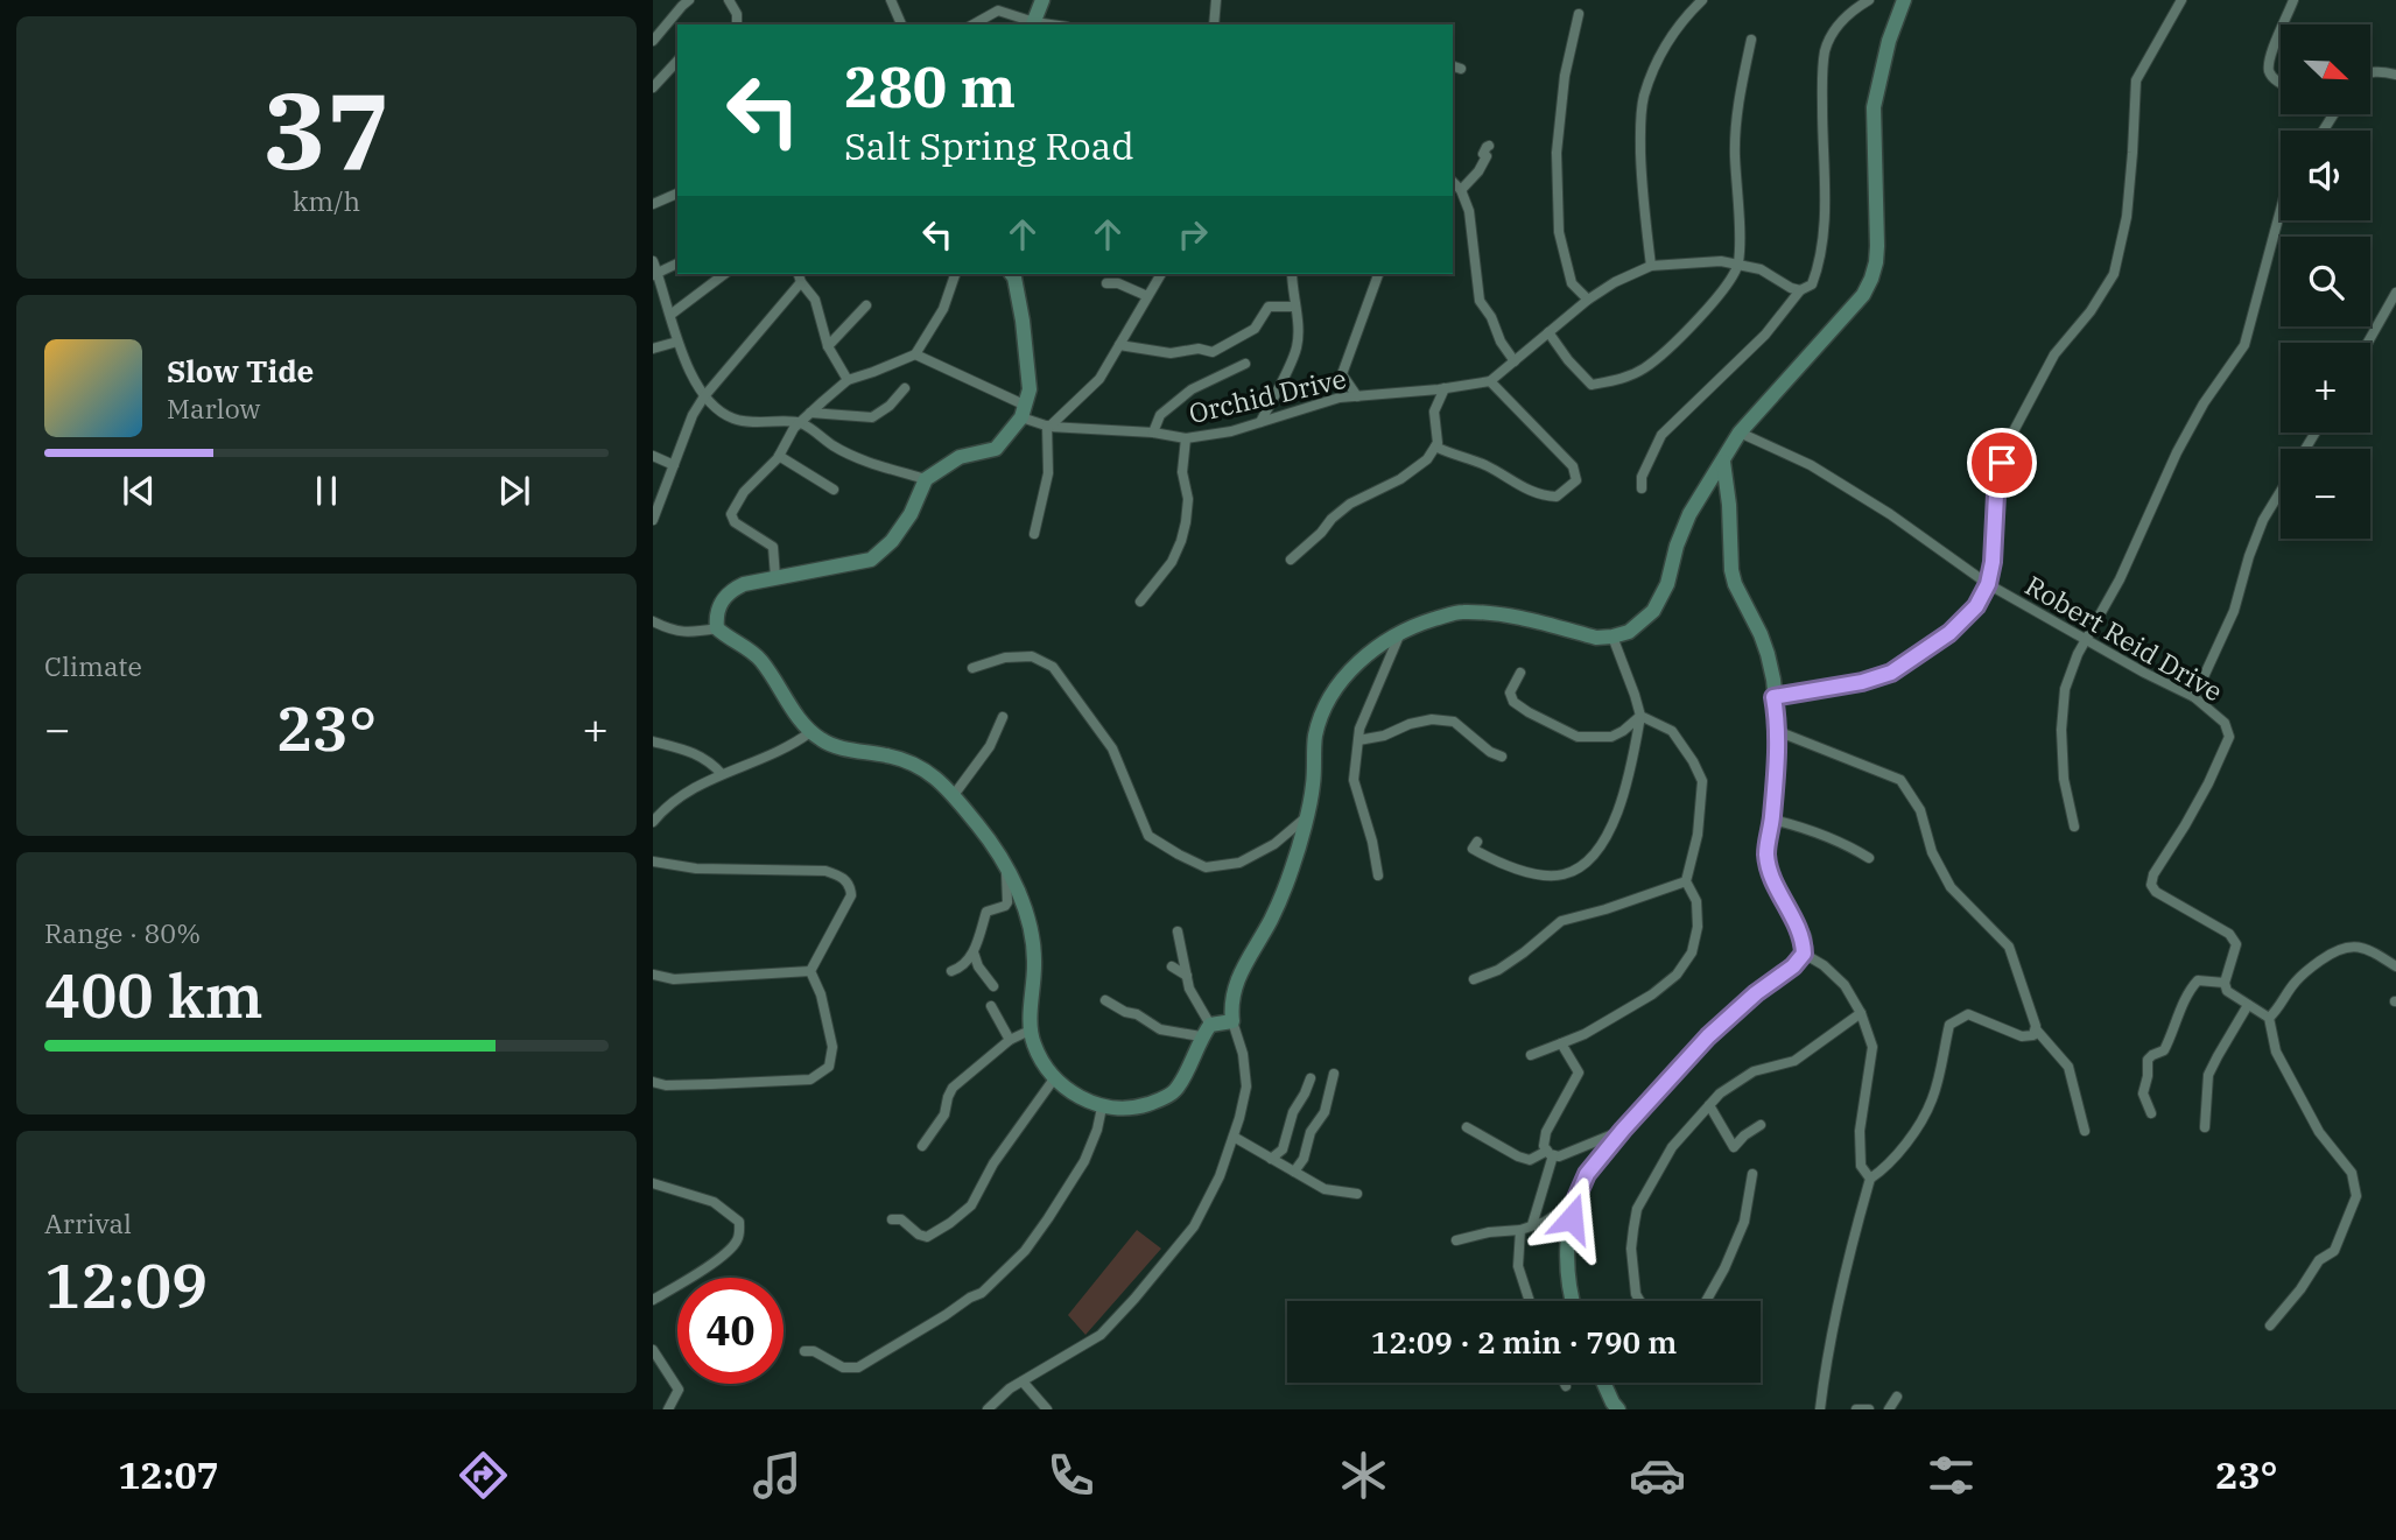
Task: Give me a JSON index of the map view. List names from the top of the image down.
{
  "streets": {
    "street": ["Orchid Drive", "Robert Reid Drive"]
  },
  "north": "bottom right",
  "page": {
    "tile": [
      ["37", "km/h"],
      "Climate",
      ["Range · 80%", "400 km"],
      ["Arrival", "12:09"]
    ],
    "map_buttons": ["+", "−"],
    "turn": ["280 m", "Salt Spring Road"],
    "song": ["Slow Tide", "Marlow"],
    "heat": ["−", "23°", "+"],
    "limit": "40",
    "trip": "12:09 · 2 min · 790 m",
    "tabs": ["12:07", "23°"]
  }
}
